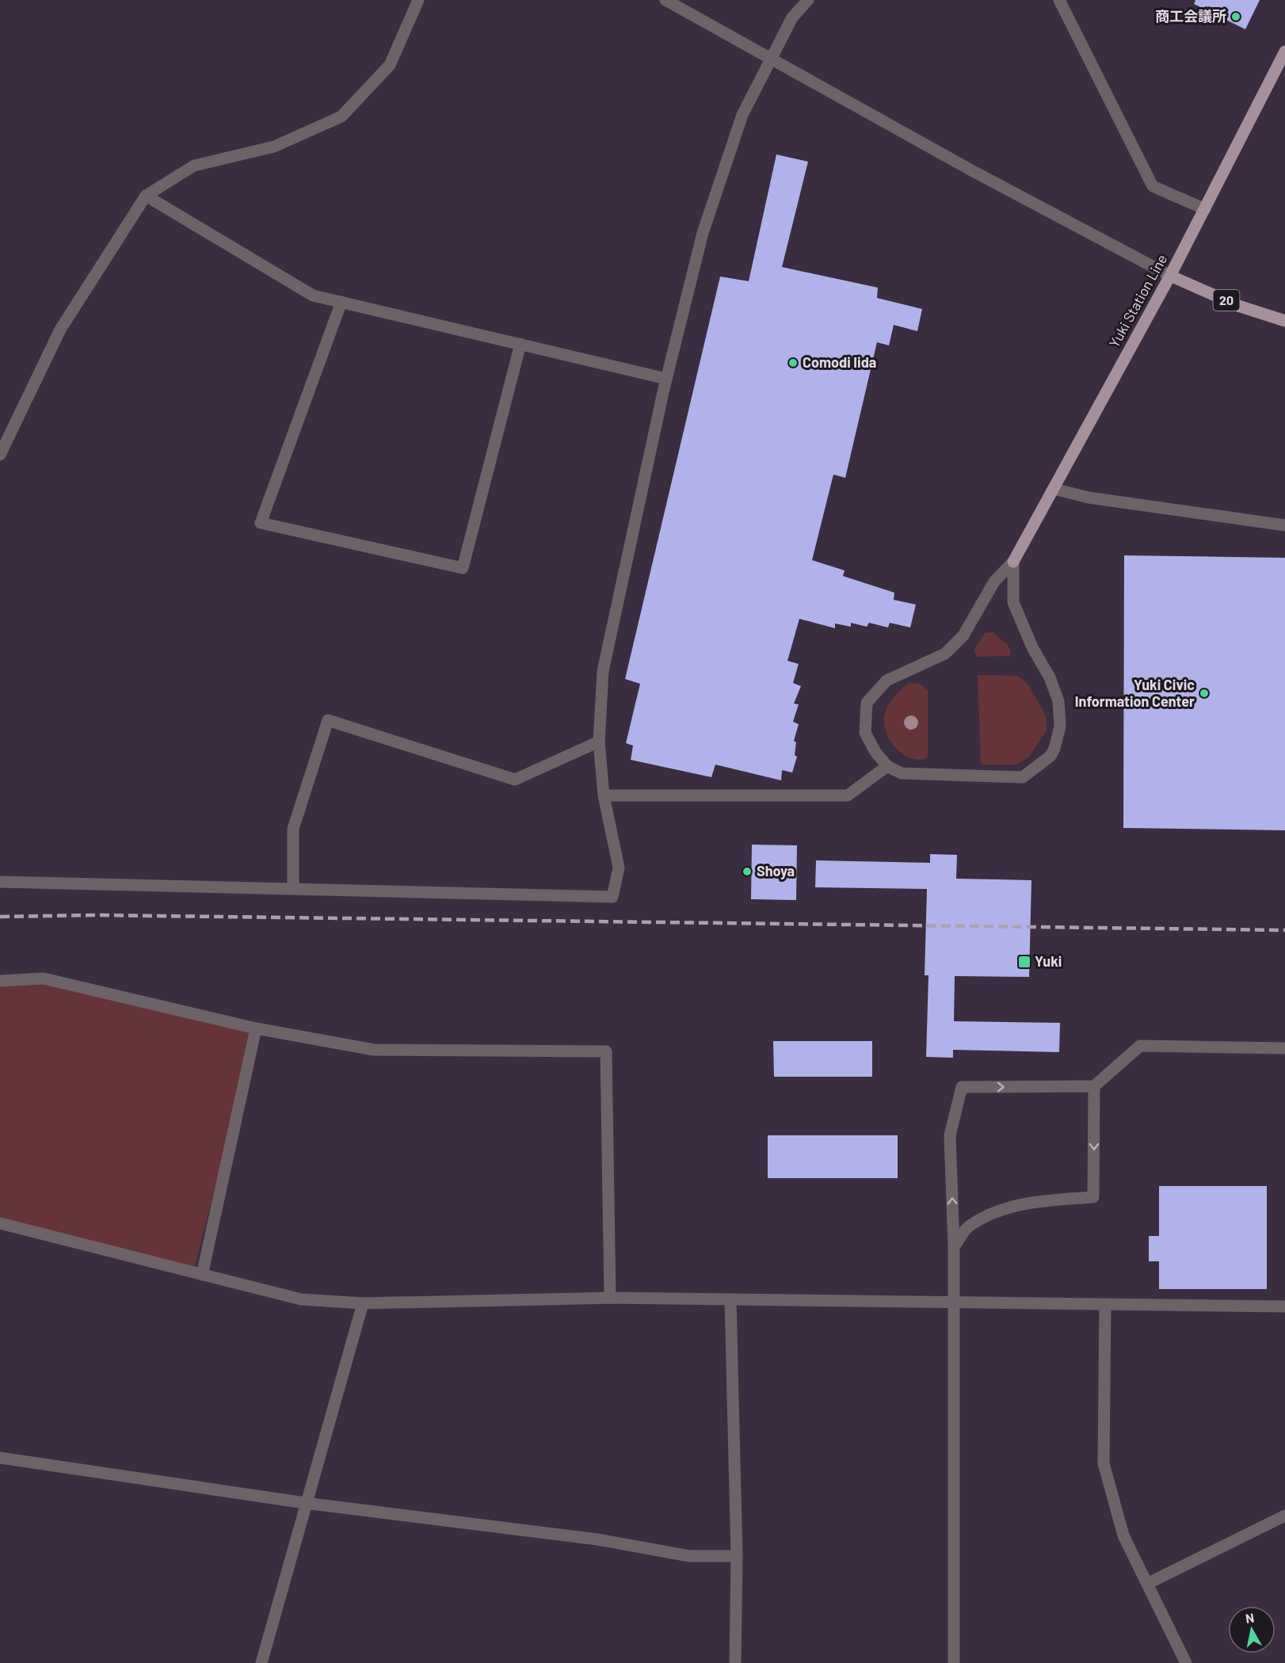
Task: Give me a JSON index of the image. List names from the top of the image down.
{
  "streets": {
    "main road": ["20", "Yuki Station Line"]
  },
  "crossings": [
    ["20", "Yuki Station Line"]
  ],
  "places": {
    "other": [
      "商工会議所",
      "Comodi Iida",
      "Yuki Civic Information Center",
      "Shoya"
    ],
    "transit": ["Yuki"]
  },
  "north": "top"
}
